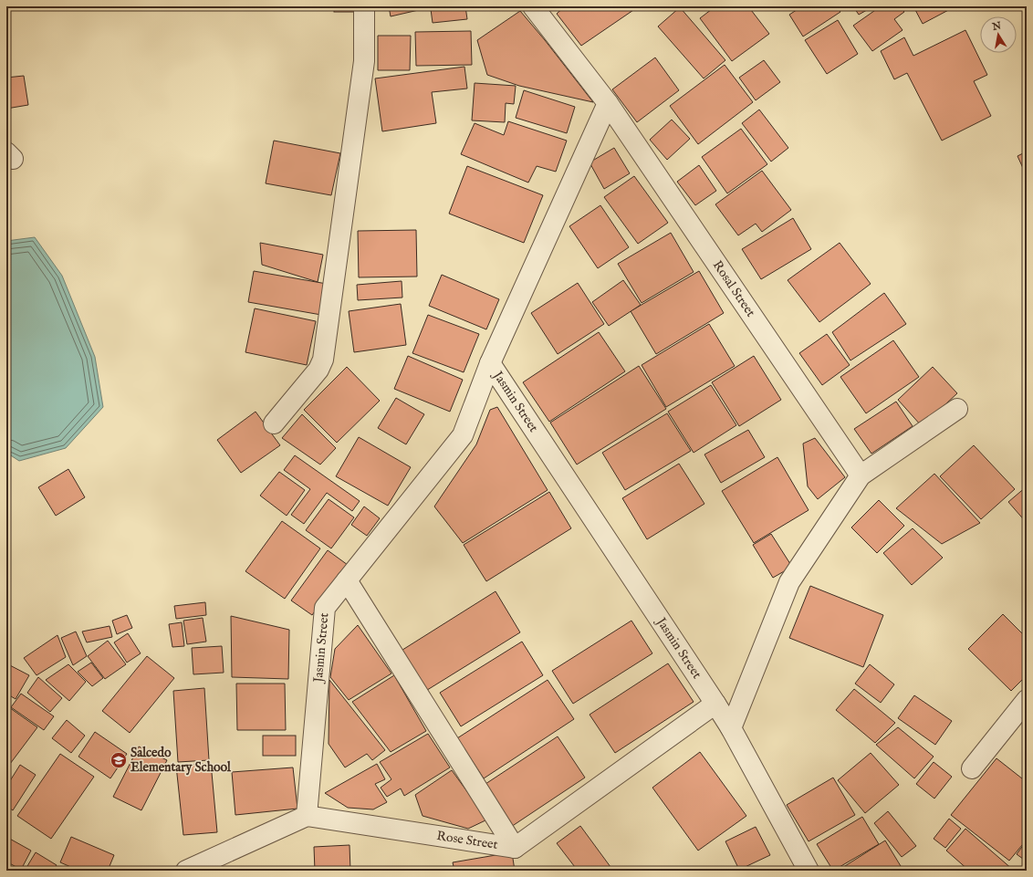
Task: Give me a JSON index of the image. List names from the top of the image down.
{
  "streets": {
    "street": ["Rosal Street", "Jasmin Street", "Rose Street"]
  },
  "crossings": [
    ["Jasmin Street", "Rose Street"]
  ],
  "places": {
    "school or university": ["Salcedo Elementary School"]
  },
  "north": "top"
}
